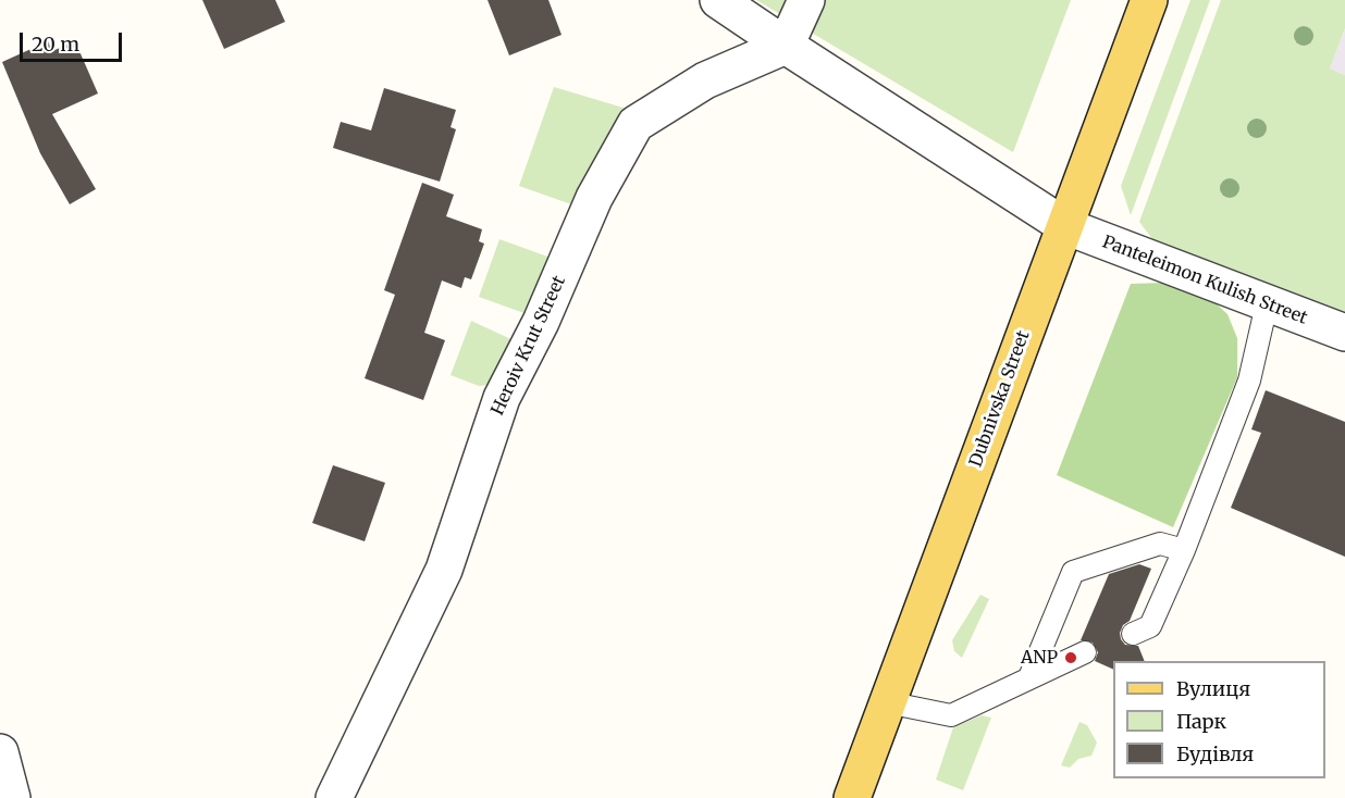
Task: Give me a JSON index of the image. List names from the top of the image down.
{
  "streets": {
    "main road": ["Dubnivska Street"],
    "street": ["Panteleimon Kulish Street", "Heroiv Krut Street"]
  },
  "crossings": [
    ["Panteleimon Kulish Street", "Dubnivska Street"]
  ],
  "places": ["ANP"],
  "legend": ["Вулиця", "Парк", "Будівля"],
  "scale_bar": "20 m"
}
